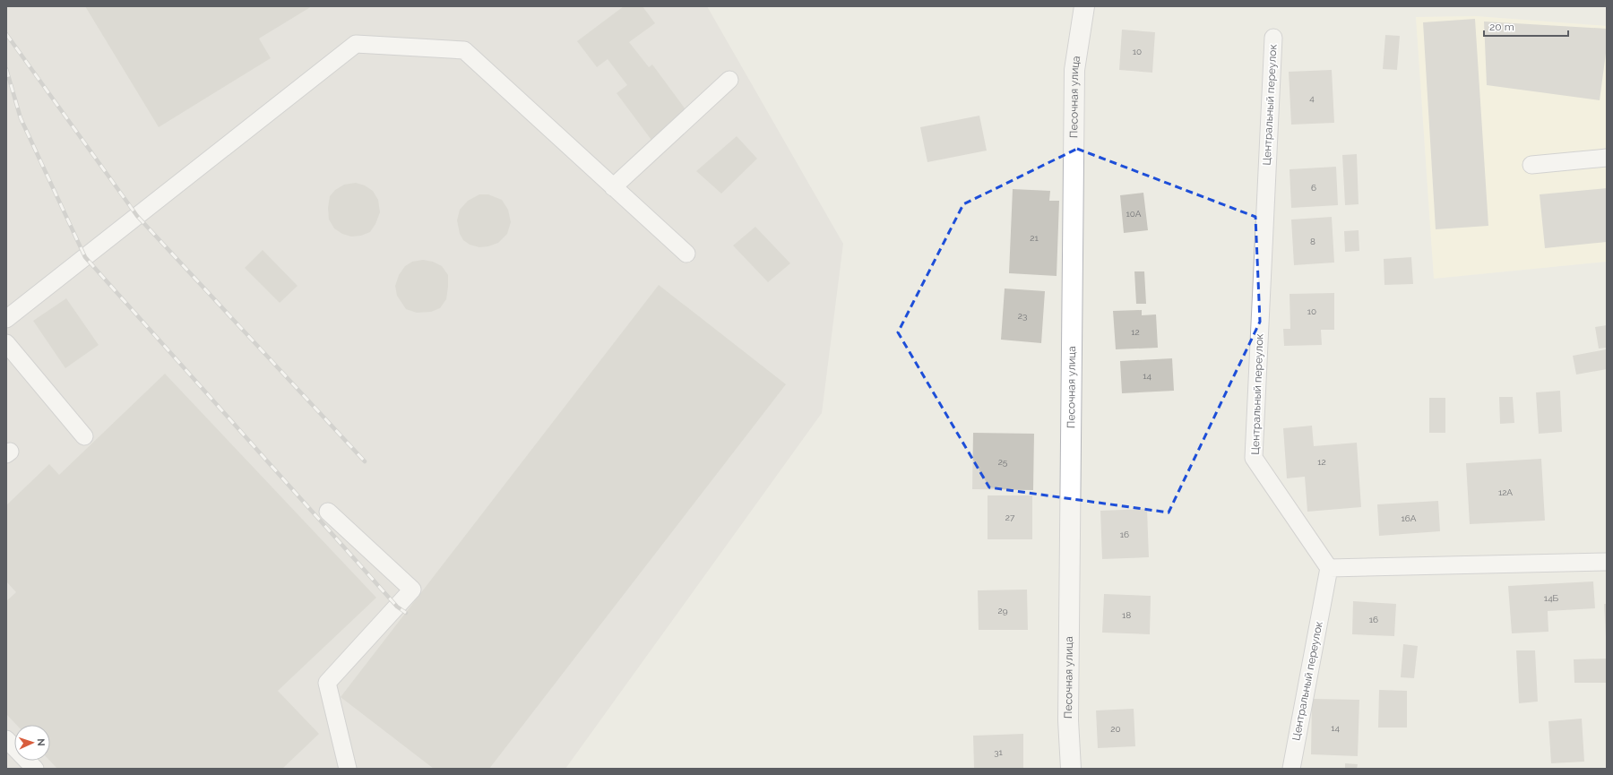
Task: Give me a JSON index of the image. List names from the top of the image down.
{
  "streets": {
    "street": ["Песочная улица"],
    "lane": ["Центральный переулок"]
  },
  "house_numbers": [
    "10",
    "4",
    "6",
    "10А",
    "21",
    "8",
    "10",
    "23",
    "12",
    "14",
    "25",
    "12",
    "12А",
    "27",
    "16А",
    "16",
    "14Б",
    "29",
    "18",
    "16",
    "14",
    "20",
    "31"
  ],
  "scale_bar": "20 m",
  "north": "right"
}
